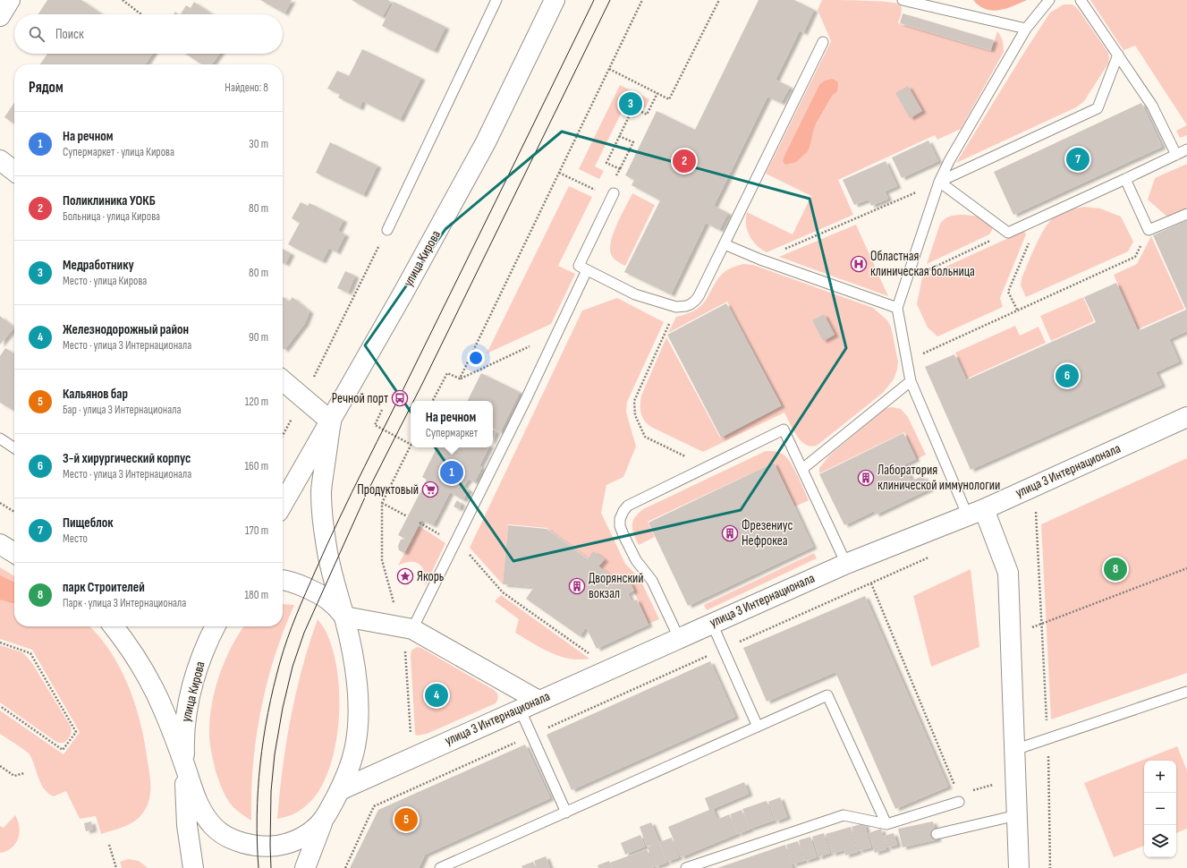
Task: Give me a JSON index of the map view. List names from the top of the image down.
{
  "streets": {
    "main road": ["улица Кирова", "улица 3 Интернационала"]
  },
  "places": {
    "hospital": ["Областная клиническая больница"],
    "bus stop": ["Речной порт"],
    "building": ["Лаборатория клинической иммунологии", "Фрезениус Нефрокеа", "Дворянский вокзал"],
    "supermarket": ["Продуктовый"],
    "place": ["Якорь"]
  },
  "page": {
    "search": "Поиск",
    "heading": ["Рядом", "Найдено: 8"],
    "pins": [
      "3",
      "7",
      "2",
      "6",
      "1",
      "8",
      "4",
      "5"
    ],
    "list": [
      {
        "mark": "1",
        "name": "На речном",
        "note": "Супермаркет · улица Кирова",
        "value": "30 m"
      },
      {
        "mark": "2",
        "name": "Поликлиника УОКБ",
        "note": "Больница · улица Кирова",
        "value": "80 m"
      },
      {
        "mark": "3",
        "name": "Медработнику",
        "note": "Место · улица Кирова",
        "value": "80 m"
      },
      {
        "mark": "4",
        "name": "Железнодорожный район",
        "note": "Место · улица 3 Интернационала",
        "value": "90 m"
      },
      {
        "mark": "5",
        "name": "Кальянов бар",
        "note": "Бар · улица 3 Интернационала",
        "value": "120 m"
      },
      {
        "mark": "6",
        "name": "3-й хирургический корпус",
        "note": "Место · улица 3 Интернационала",
        "value": "160 m"
      },
      {
        "mark": "7",
        "name": "Пищеблок",
        "note": "Место",
        "value": "170 m"
      },
      {
        "mark": "8",
        "name": "парк Строителей",
        "note": "Парк · улица 3 Интернационала",
        "value": "180 m"
      }
    ],
    "popup": ["На речном", "Супермаркет"],
    "map_buttons": ["+", "−"]
  }
}
